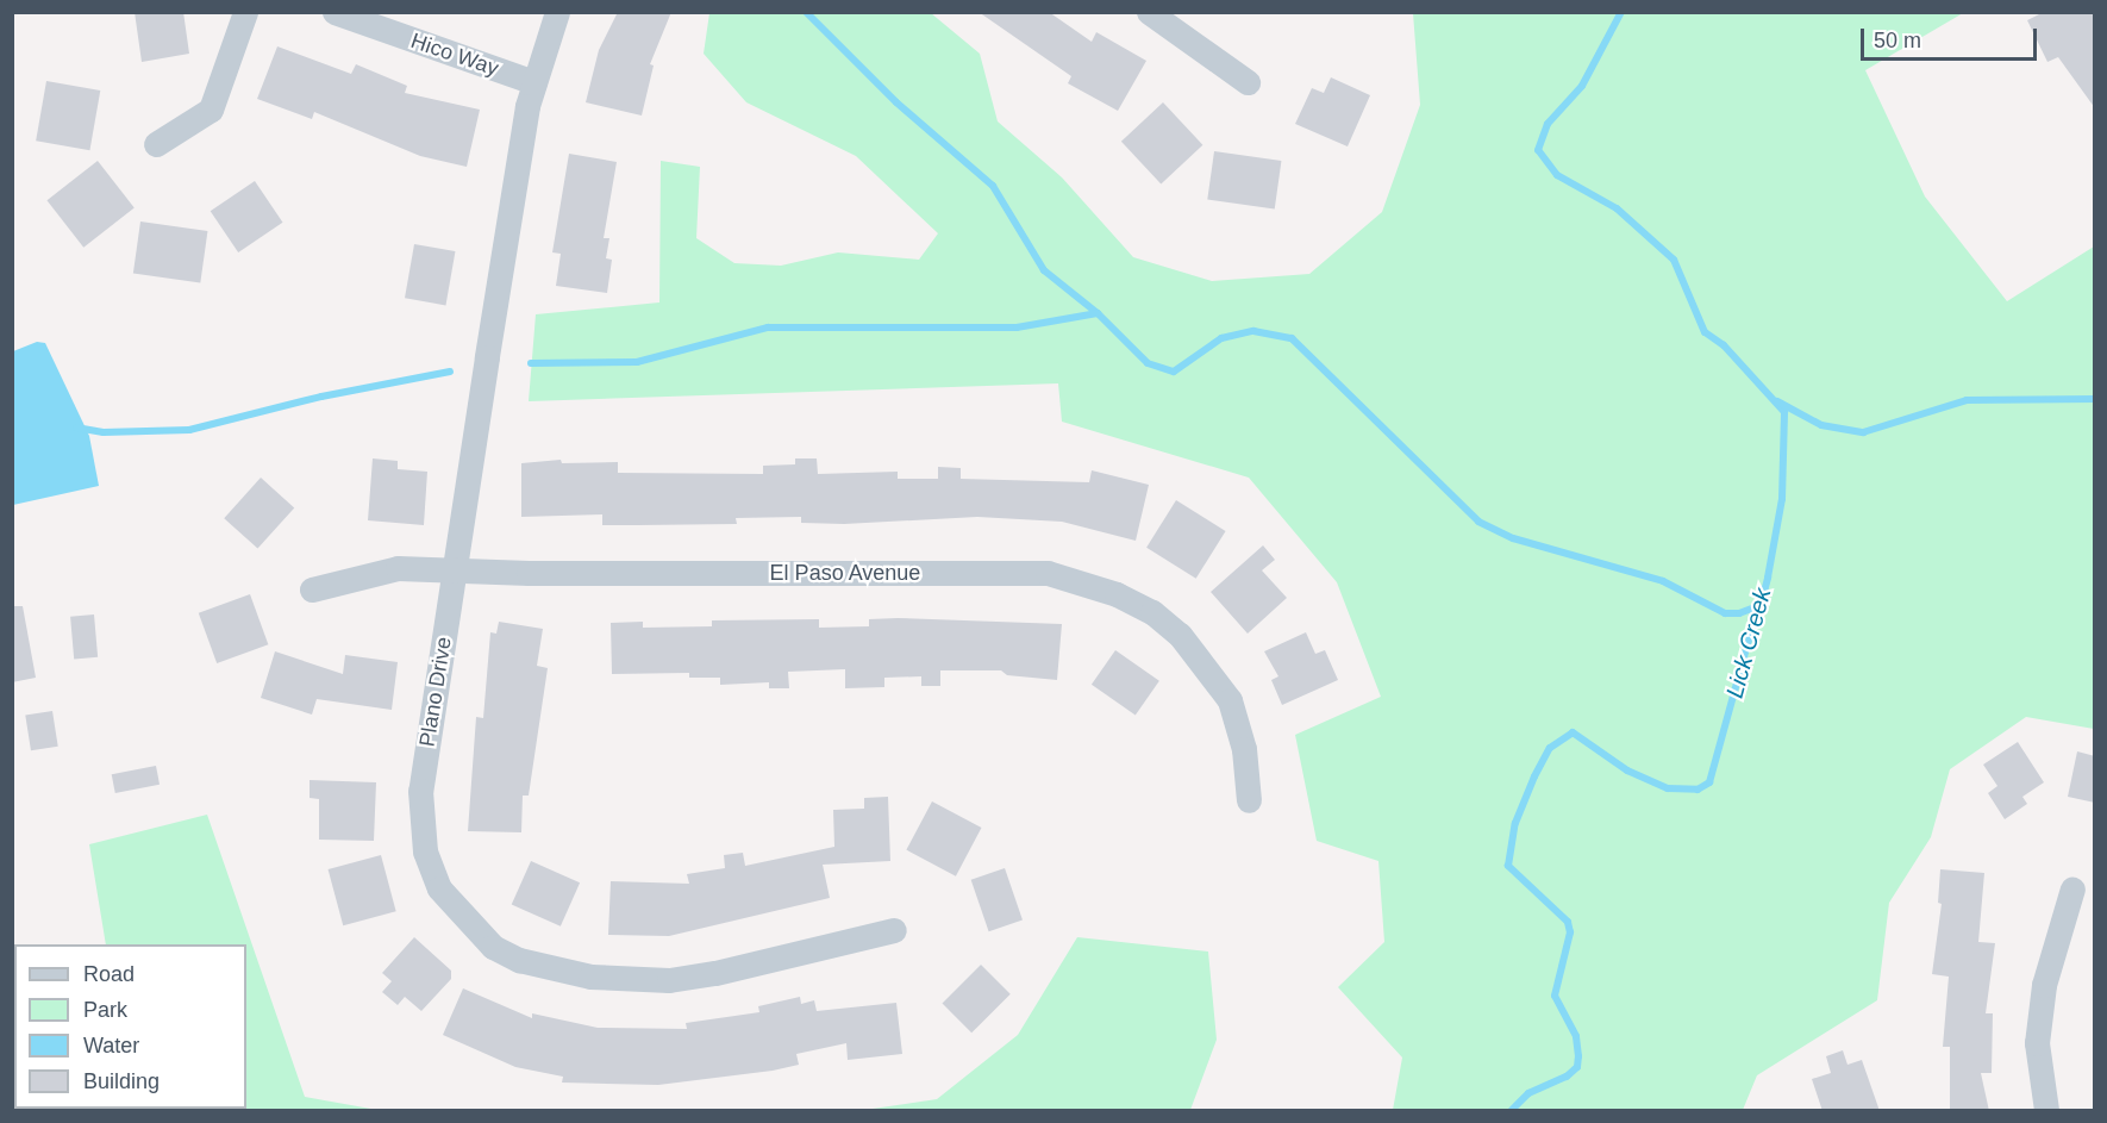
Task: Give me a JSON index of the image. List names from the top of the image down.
{
  "streets": {
    "street": ["Hico Way", "El Paso Avenue", "Plano Drive"]
  },
  "crossings": [
    ["Hico Way", "Plano Drive"],
    ["El Paso Avenue", "Plano Drive"]
  ],
  "water": ["Lick Creek"],
  "legend": [
    "Road",
    "Park",
    "Water",
    "Building"
  ],
  "scale_bar": "50 m"
}
